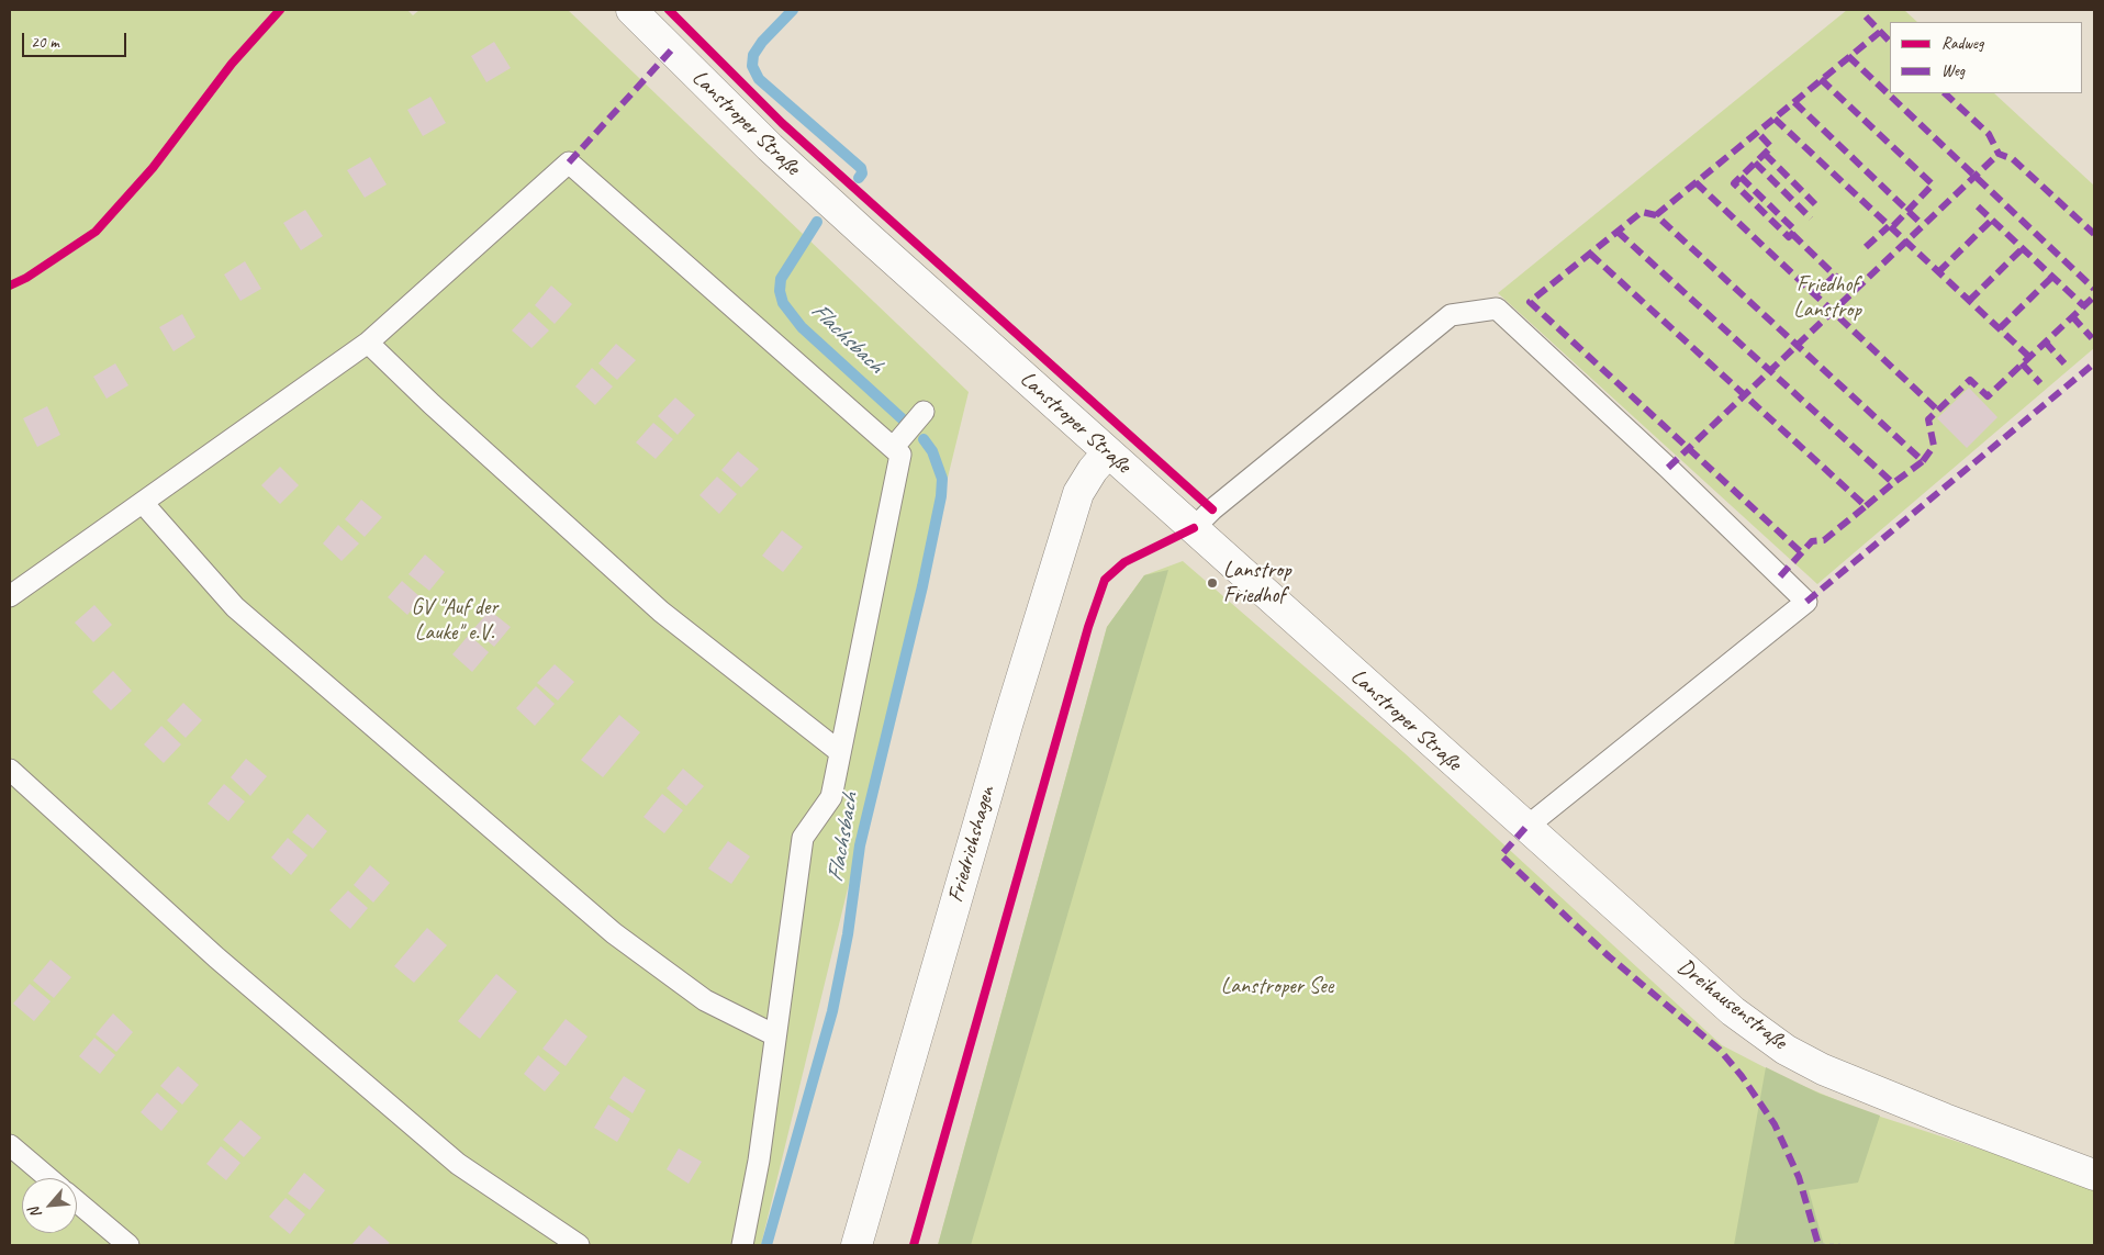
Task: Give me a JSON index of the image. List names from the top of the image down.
{
  "streets": {
    "main road": ["Lanstroper Straße", "Friedrichshagen", "Dreihausenstraße"]
  },
  "crossings": [
    ["Lanstroper Straße", "Friedrichshagen"],
    ["Lanstroper Straße", "Dreihausenstraße"]
  ],
  "water": ["Flachsbach"],
  "parks": ["Friedhof Lanstrop", "GV \"Auf der Lauke\" e.V.", "Lanstroper See"],
  "places": ["Lanstrop Friedhof"],
  "legend": ["Radweg", "Weg"],
  "scale_bar": "20 m",
  "north": "bottom left"
}
